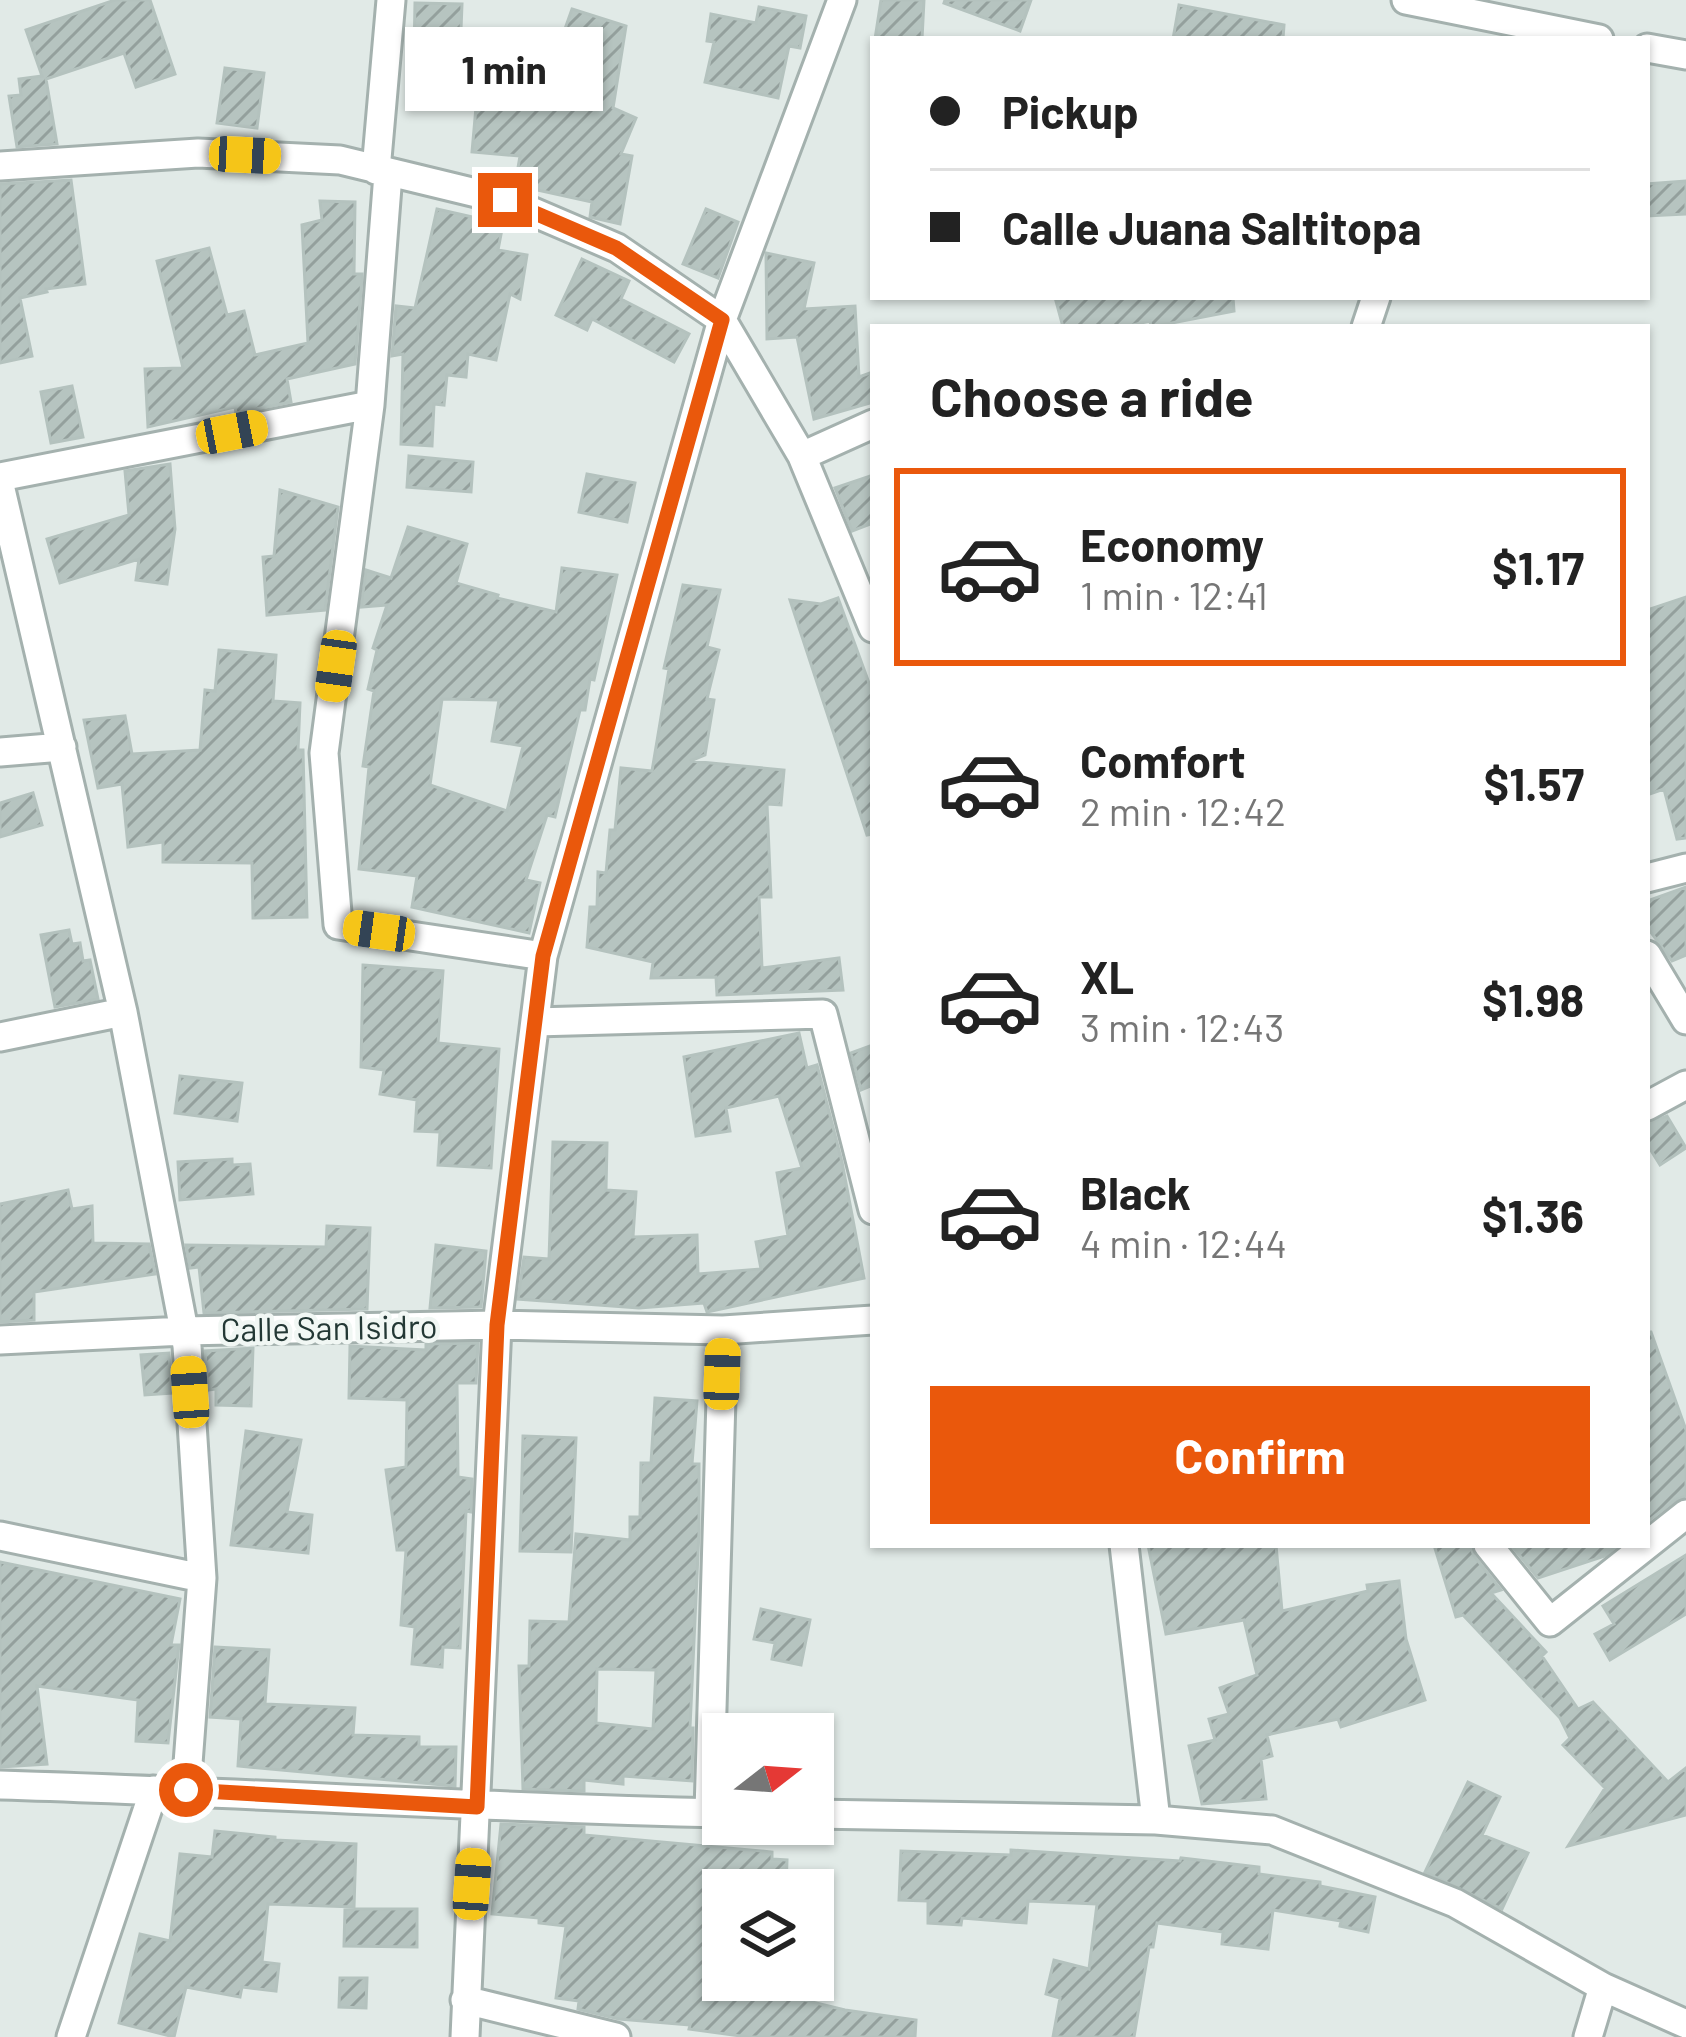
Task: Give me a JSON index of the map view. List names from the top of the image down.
{
  "streets": {
    "street": ["Calle San Isidro"]
  },
  "north": "right",
  "page": {
    "bubble": "1 min",
    "banner": ["Pickup", "Calle Juana Saltitopa"],
    "heading": "Choose a ride",
    "list": [
      {
        "name": "Economy",
        "note": "1 min · 12:41",
        "value": "$1.17"
      },
      {
        "name": "Comfort",
        "note": "2 min · 12:42",
        "value": "$1.57"
      },
      {
        "name": "XL",
        "note": "3 min · 12:43",
        "value": "$1.98"
      },
      {
        "name": "Black",
        "note": "4 min · 12:44",
        "value": "$1.36"
      }
    ],
    "buttons": "Confirm"
  }
}
